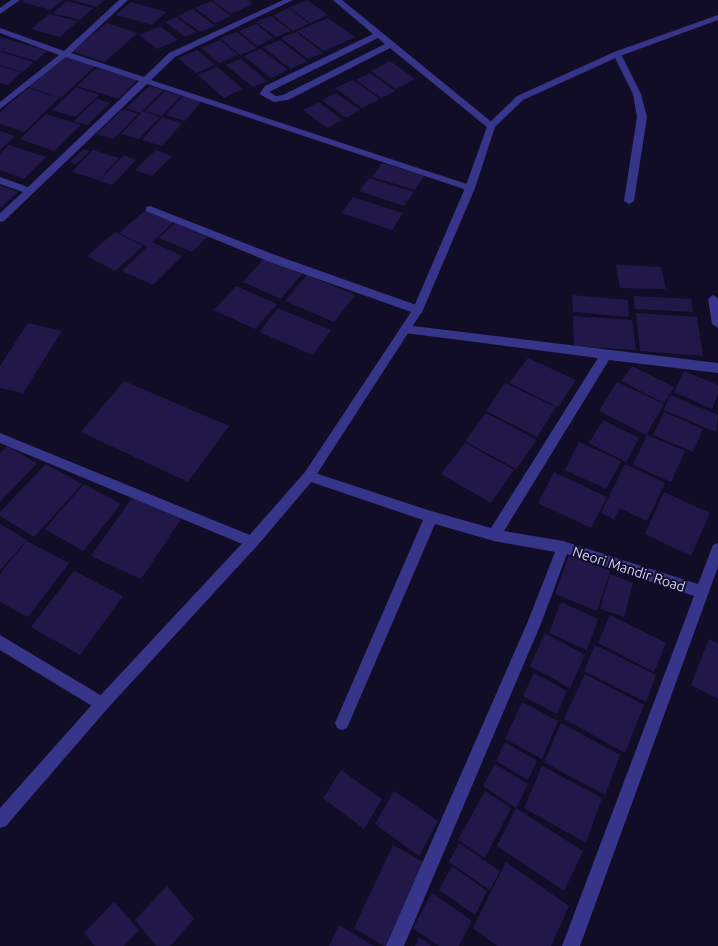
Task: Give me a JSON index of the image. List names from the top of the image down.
{
  "streets": {
    "street": ["Neori Mandir Road"]
  }
}
